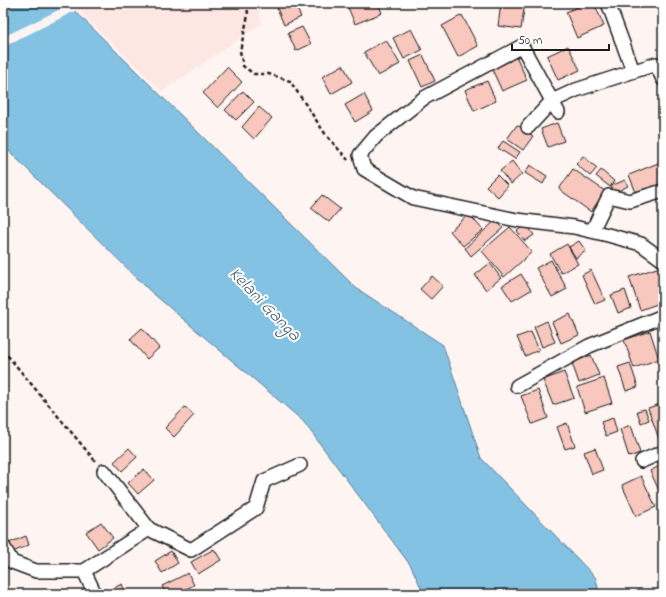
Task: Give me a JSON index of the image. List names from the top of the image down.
{
  "water": ["Kelani Ganga"],
  "scale_bar": "50 m"
}
